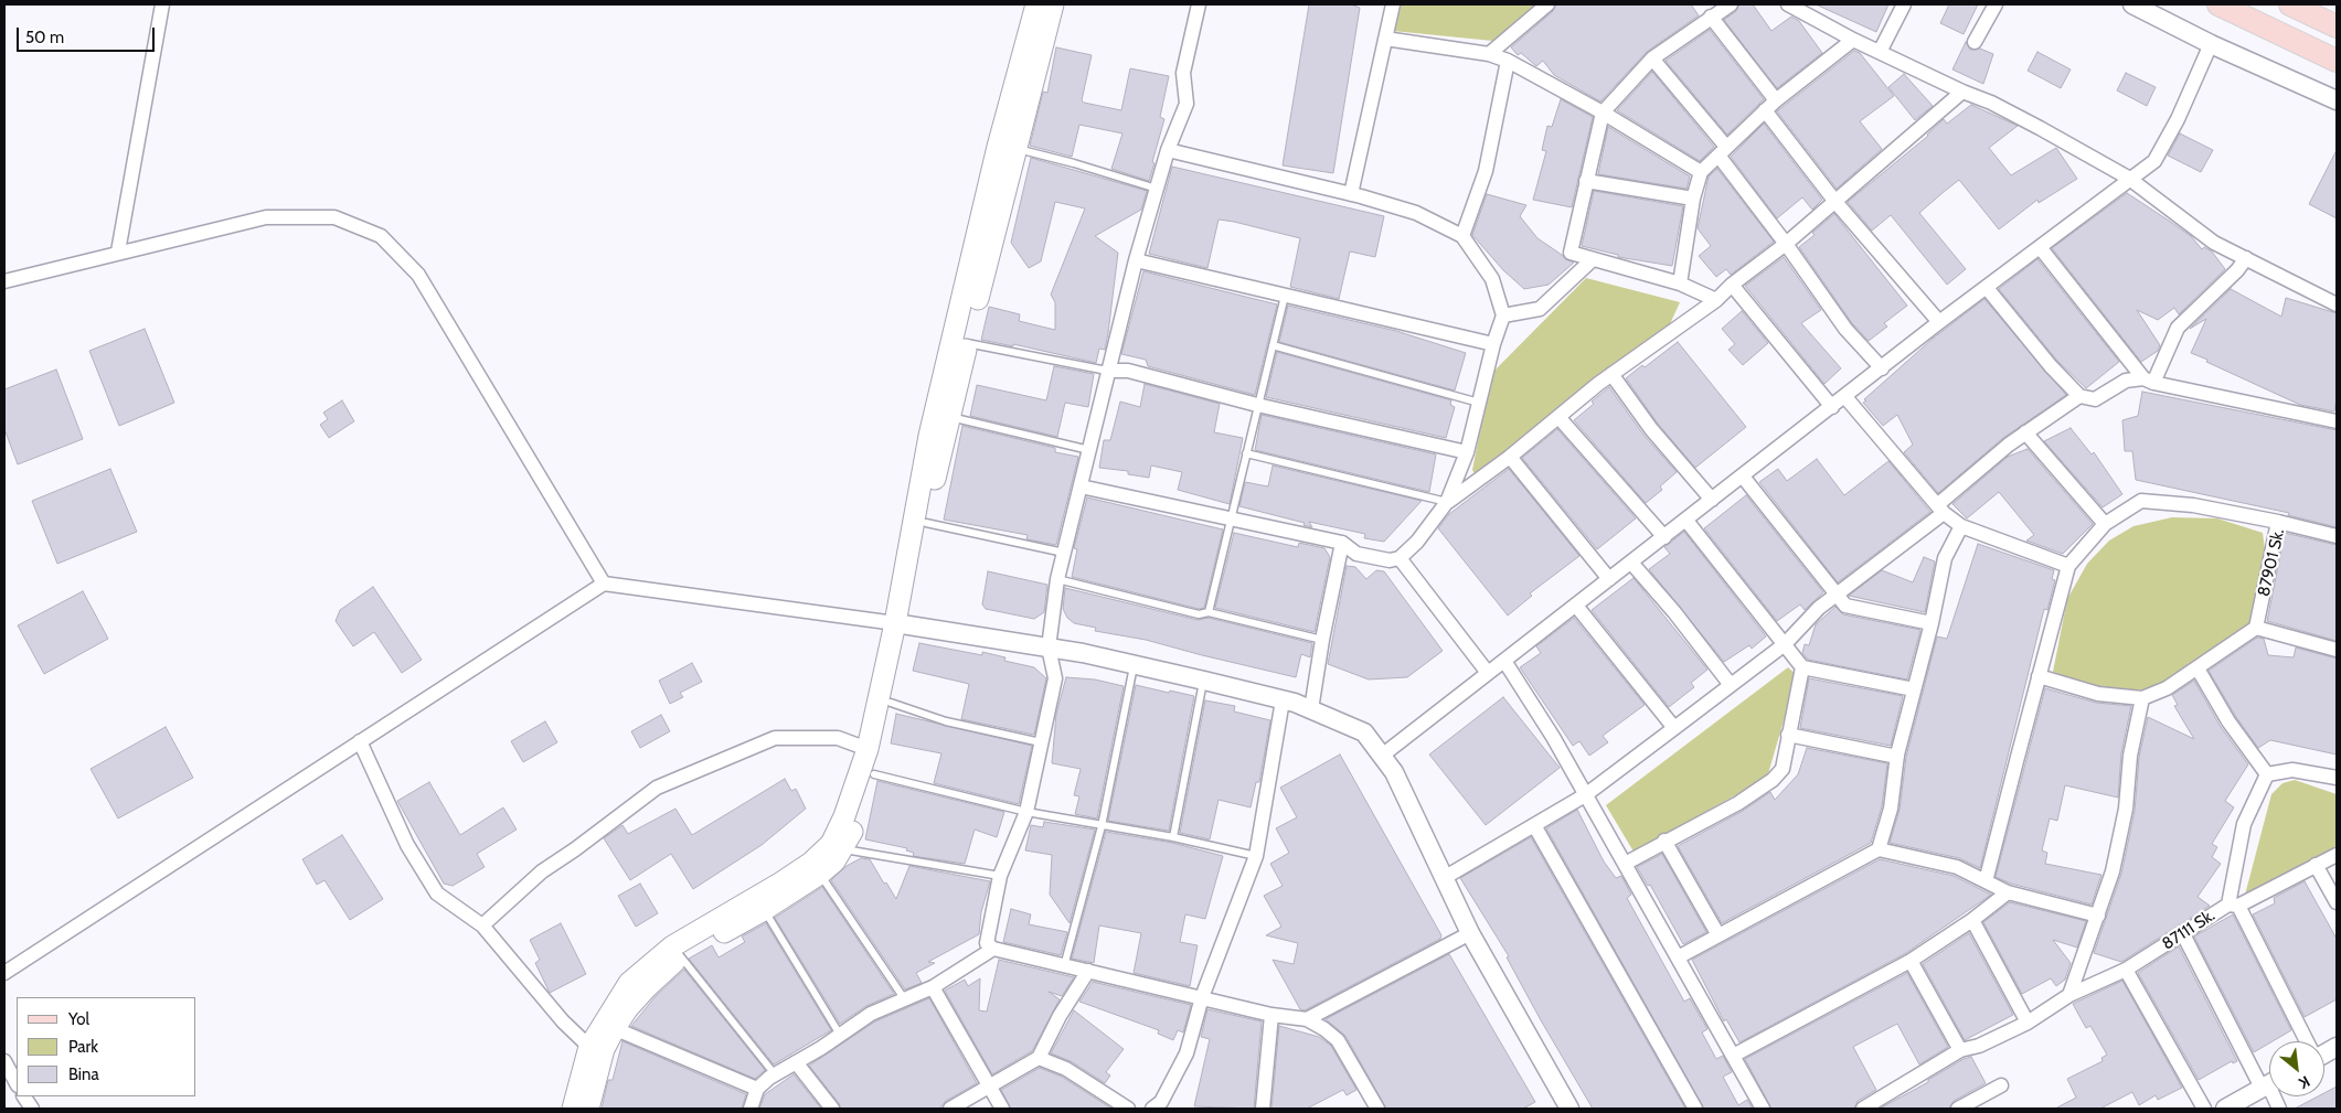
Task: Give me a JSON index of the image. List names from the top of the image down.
{
  "streets": {
    "street": ["87901 Sk.", "87111 Sk."]
  },
  "legend": ["Yol", "Park", "Bina"],
  "scale_bar": "50 m",
  "north": "bottom right"
}
